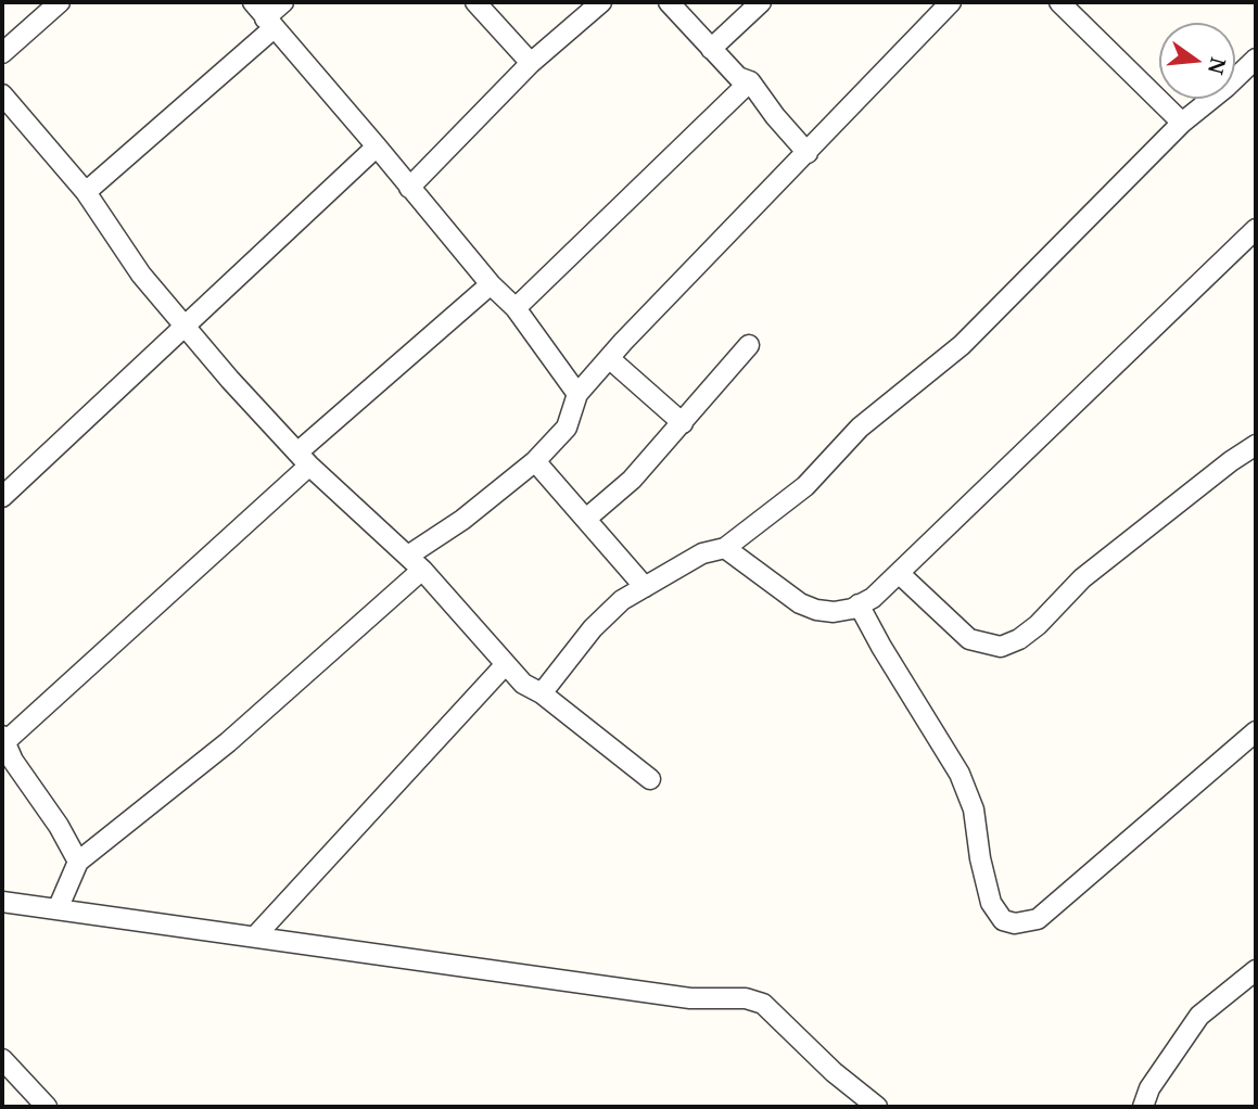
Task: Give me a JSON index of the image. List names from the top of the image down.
{
  "north": "right"
}
